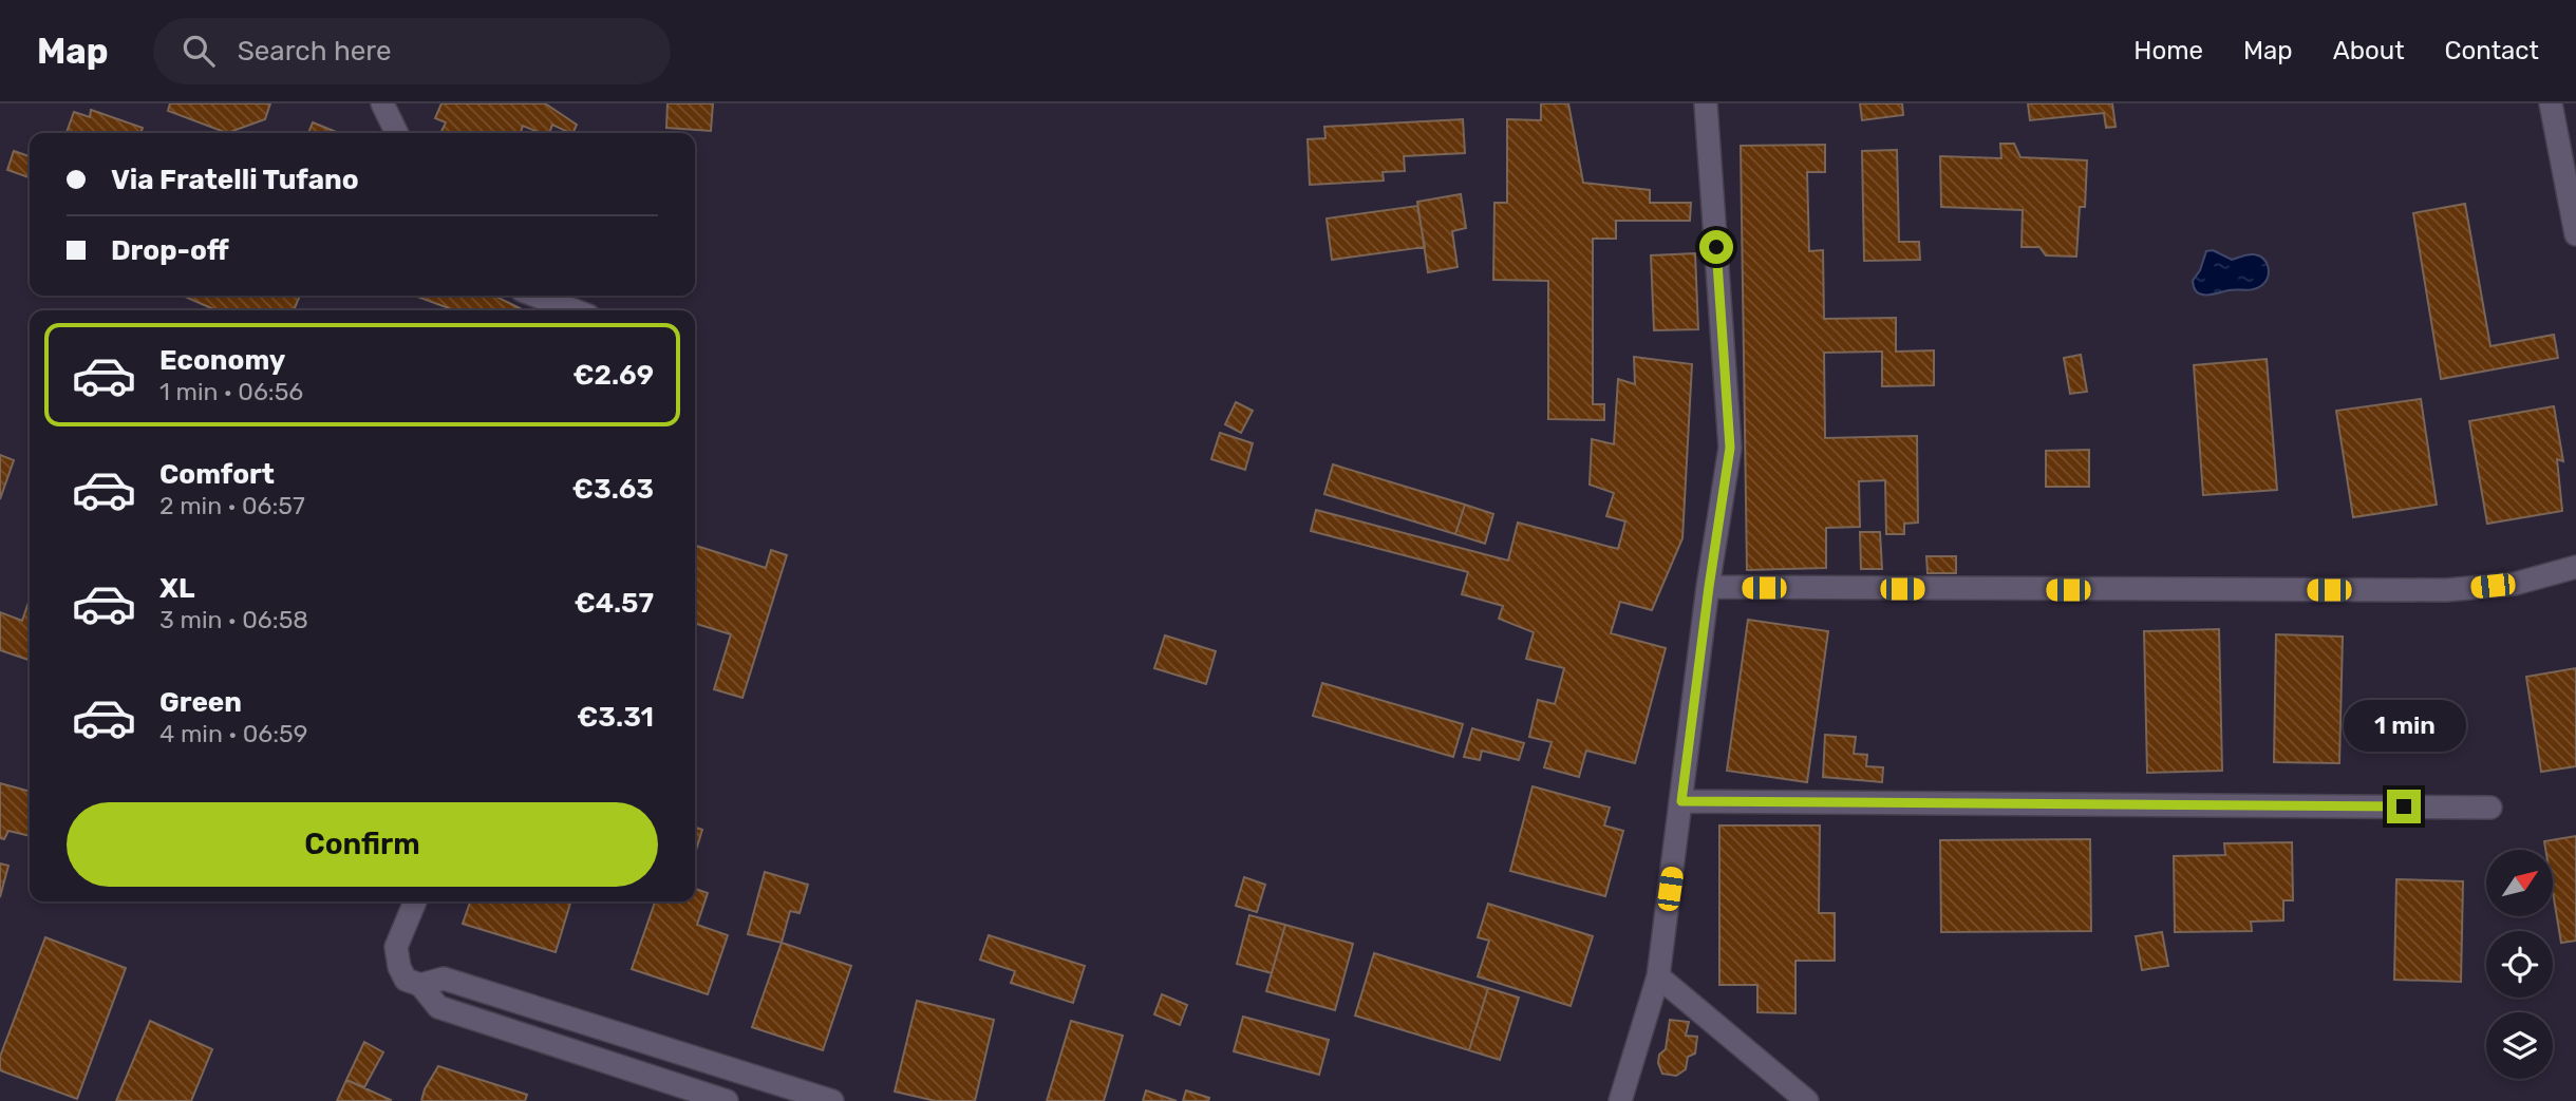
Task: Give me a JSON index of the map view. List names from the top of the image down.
{
  "north": "top right",
  "page": {
    "header": "Map",
    "search": "Search here",
    "nav": [
      "Home",
      "Map",
      "About",
      "Contact"
    ],
    "banner": ["Via Fratelli Tufano", "Drop-off"],
    "list": [
      {
        "name": "Economy",
        "note": "1 min · 06:56",
        "value": "€2.69"
      },
      {
        "name": "Comfort",
        "note": "2 min · 06:57",
        "value": "€3.63"
      },
      {
        "name": "XL",
        "note": "3 min · 06:58",
        "value": "€4.57"
      },
      {
        "name": "Green",
        "note": "4 min · 06:59",
        "value": "€3.31"
      }
    ],
    "bubble": "1 min",
    "buttons": "Confirm"
  }
}
